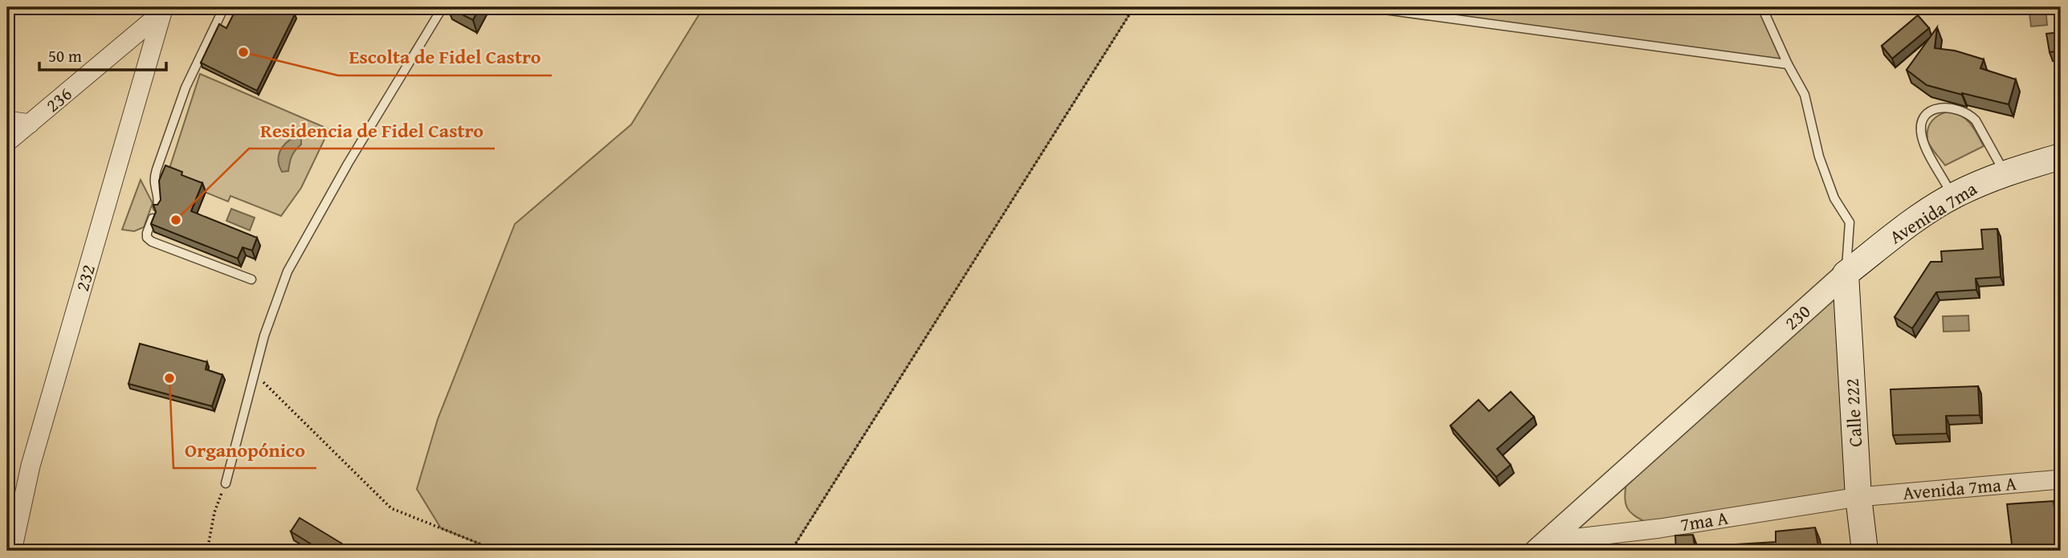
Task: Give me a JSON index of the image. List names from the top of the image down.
{
  "streets": {
    "main road": ["Avenida 7ma", "Calle 222"],
    "street": [
      "236",
      "232",
      "230",
      "Avenida 7ma A",
      "7ma A"
    ]
  },
  "crossings": [
    ["236", "232"],
    ["Avenida 7ma", "230"],
    ["Avenida 7ma", "Calle 222"],
    ["230", "Calle 222"],
    ["230", "7ma A"],
    ["Calle 222", "Avenida 7ma A"],
    ["Calle 222", "7ma A"],
    ["Avenida 7ma A", "7ma A"]
  ],
  "places": ["Escolta de Fidel Castro", "Residencia de Fidel Castro", "Organopónico"],
  "scale_bar": "50 m"
}
